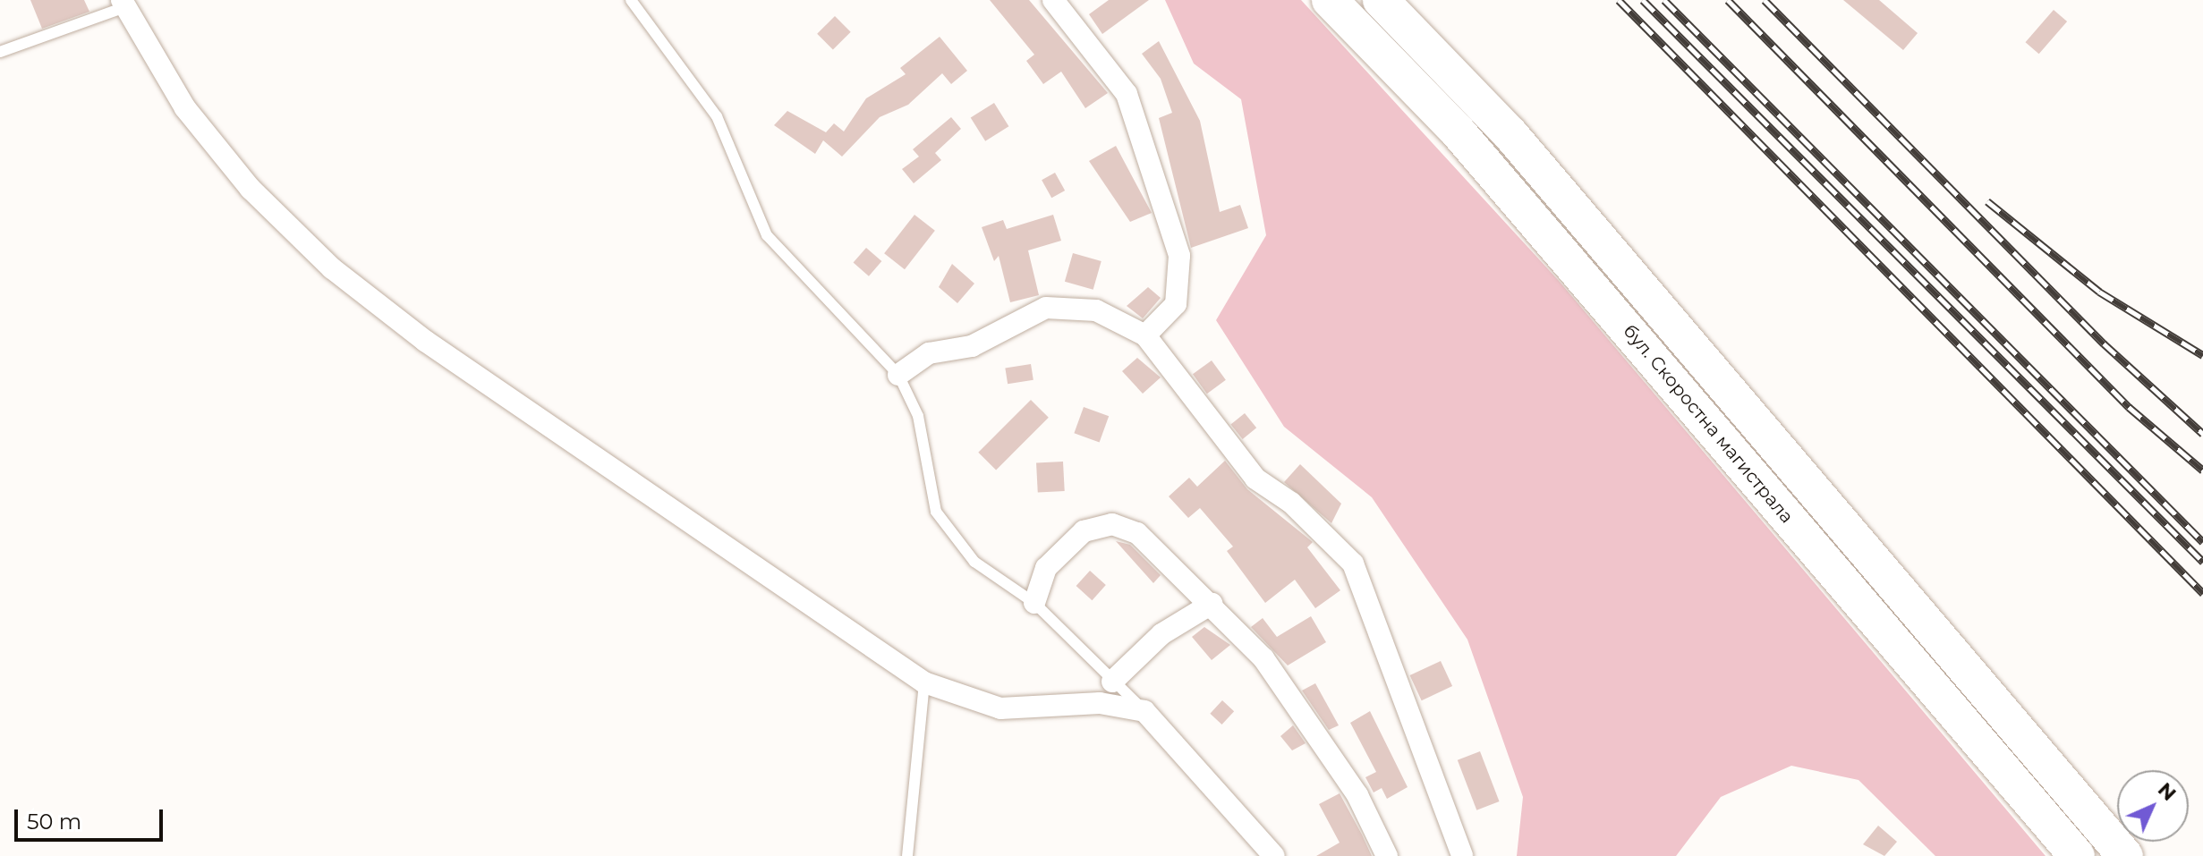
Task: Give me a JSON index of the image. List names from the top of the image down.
{
  "streets": {
    "highway": ["бул. Скоростна магистрала"]
  },
  "scale_bar": "50 m",
  "north": "top right"
}
